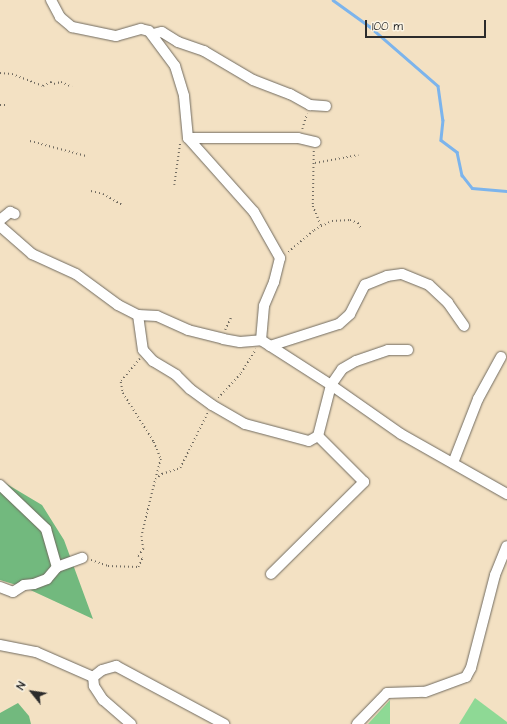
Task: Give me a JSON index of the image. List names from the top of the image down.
{
  "scale_bar": "100 m",
  "north": "top left"
}
